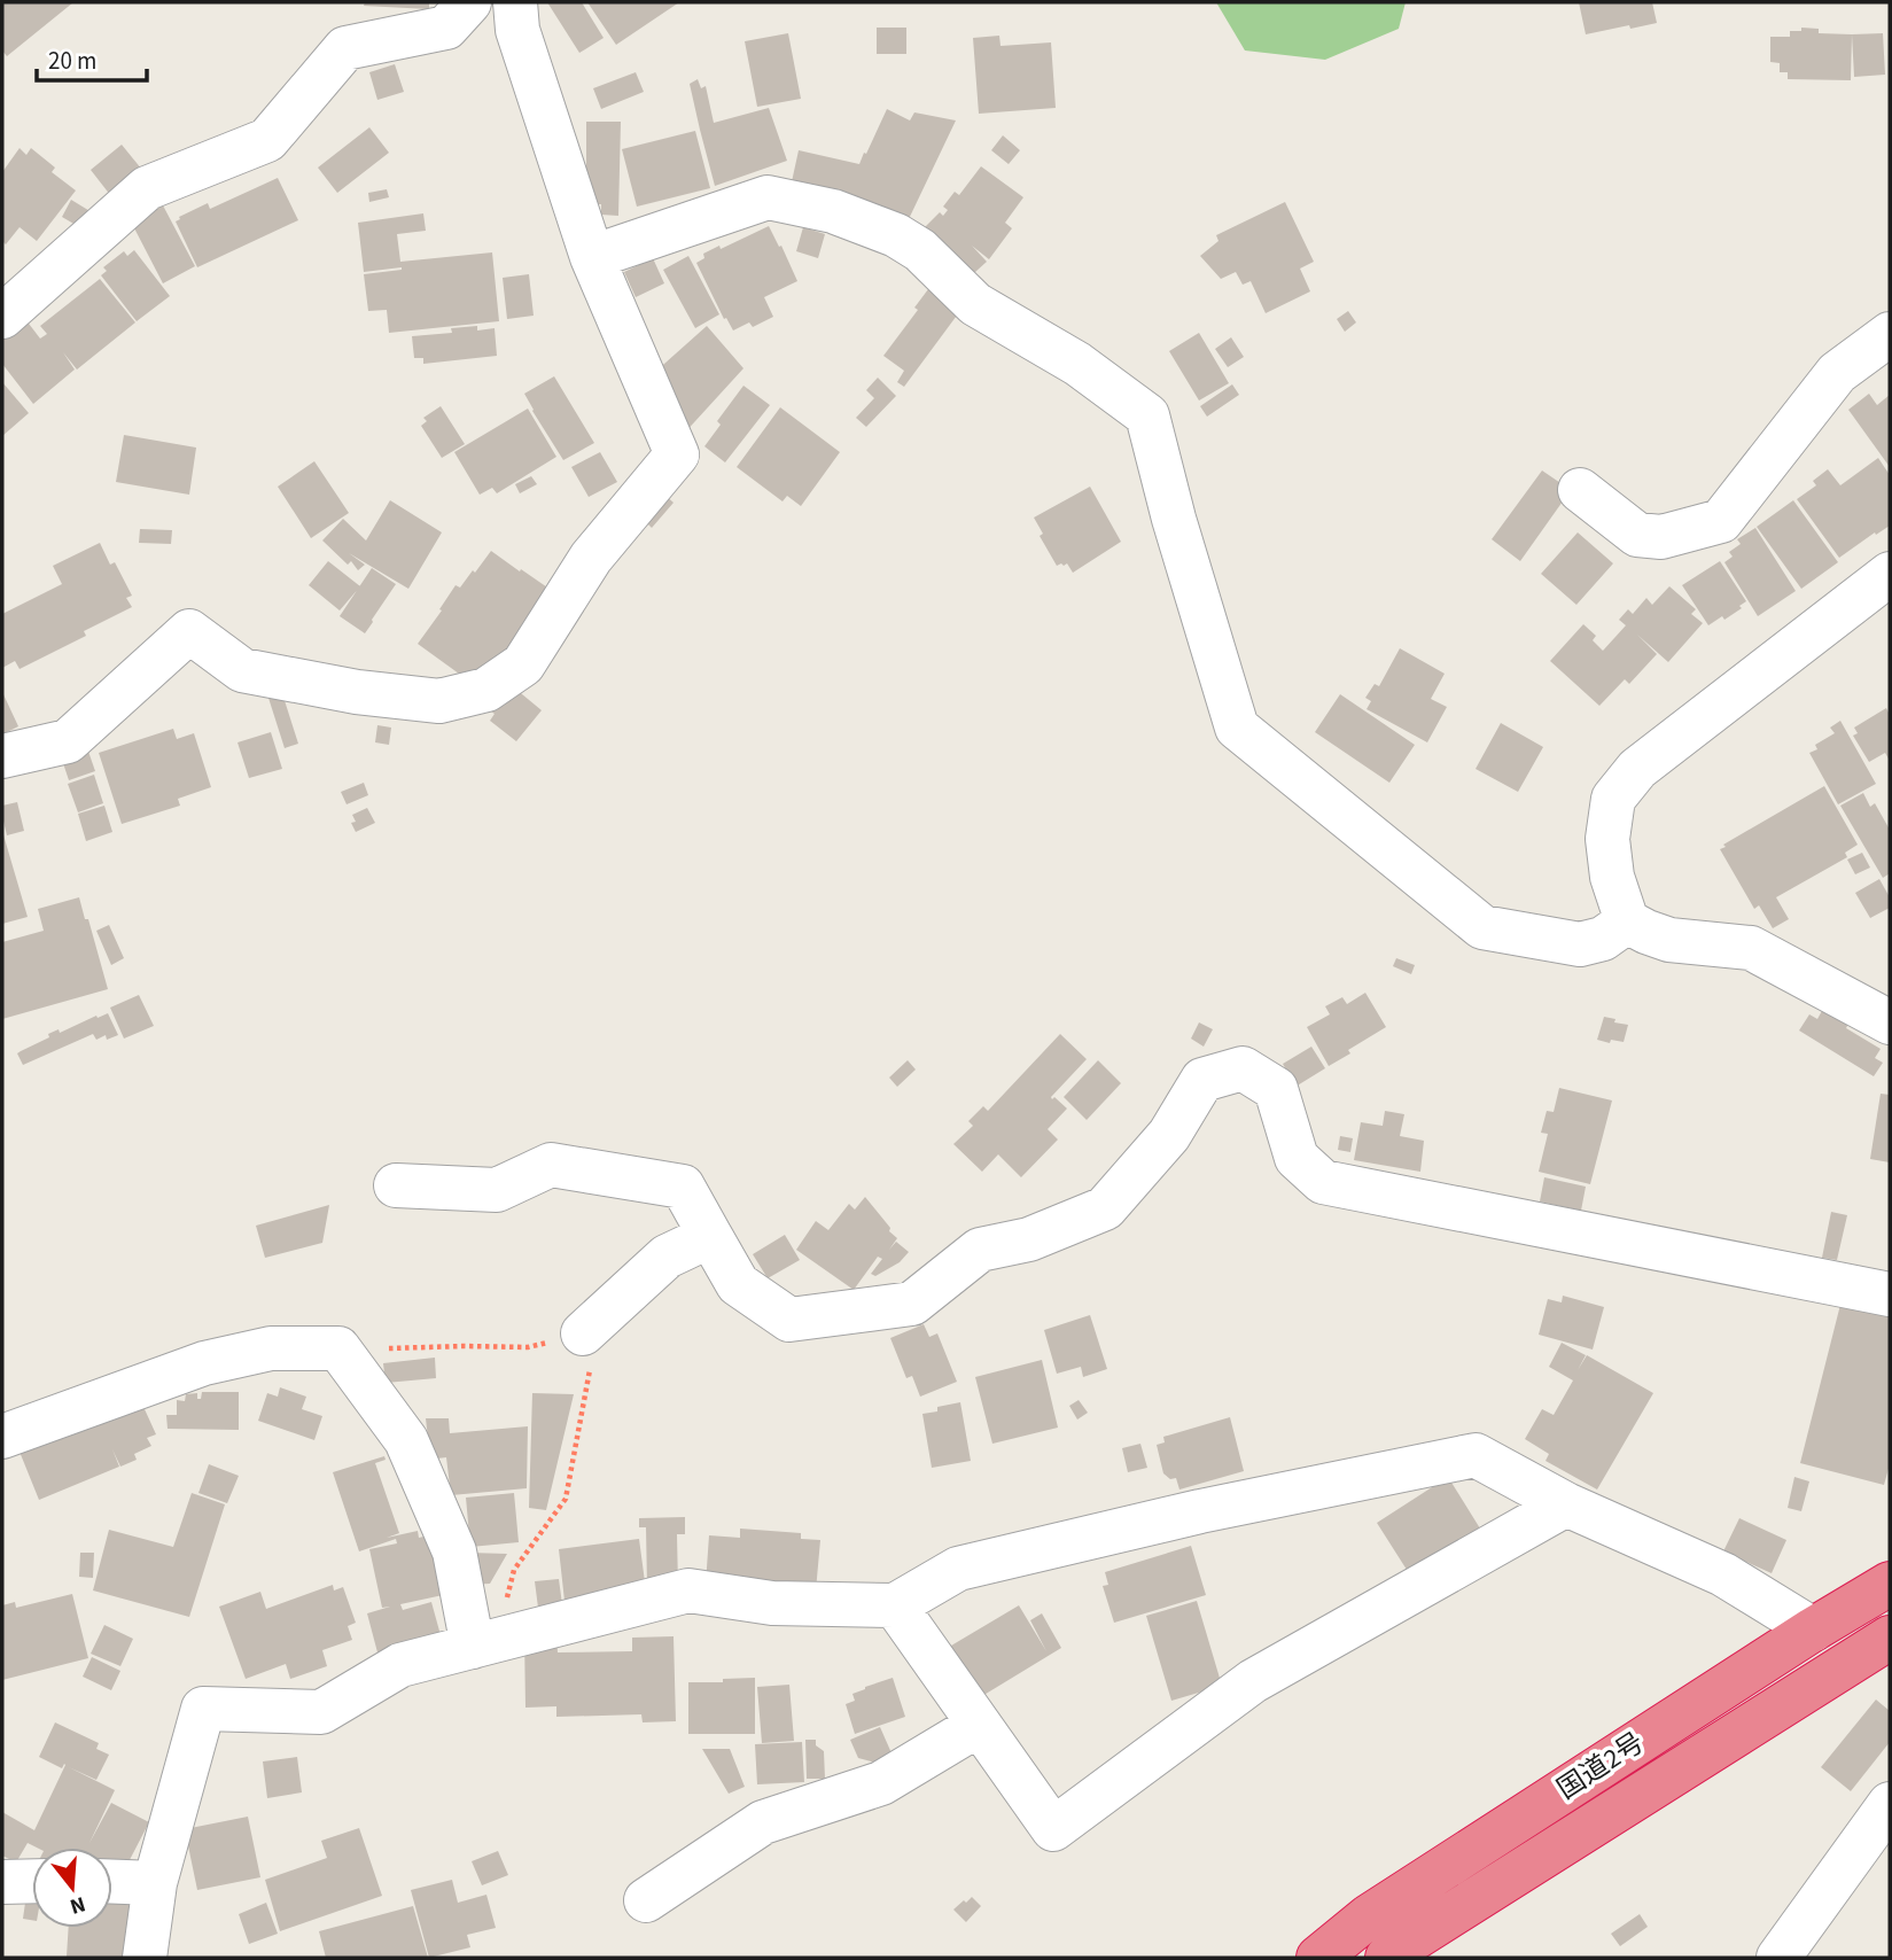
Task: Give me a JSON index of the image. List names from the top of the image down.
{
  "streets": {
    "highway": ["国道2号"]
  },
  "scale_bar": "20 m",
  "north": "bottom"
}
